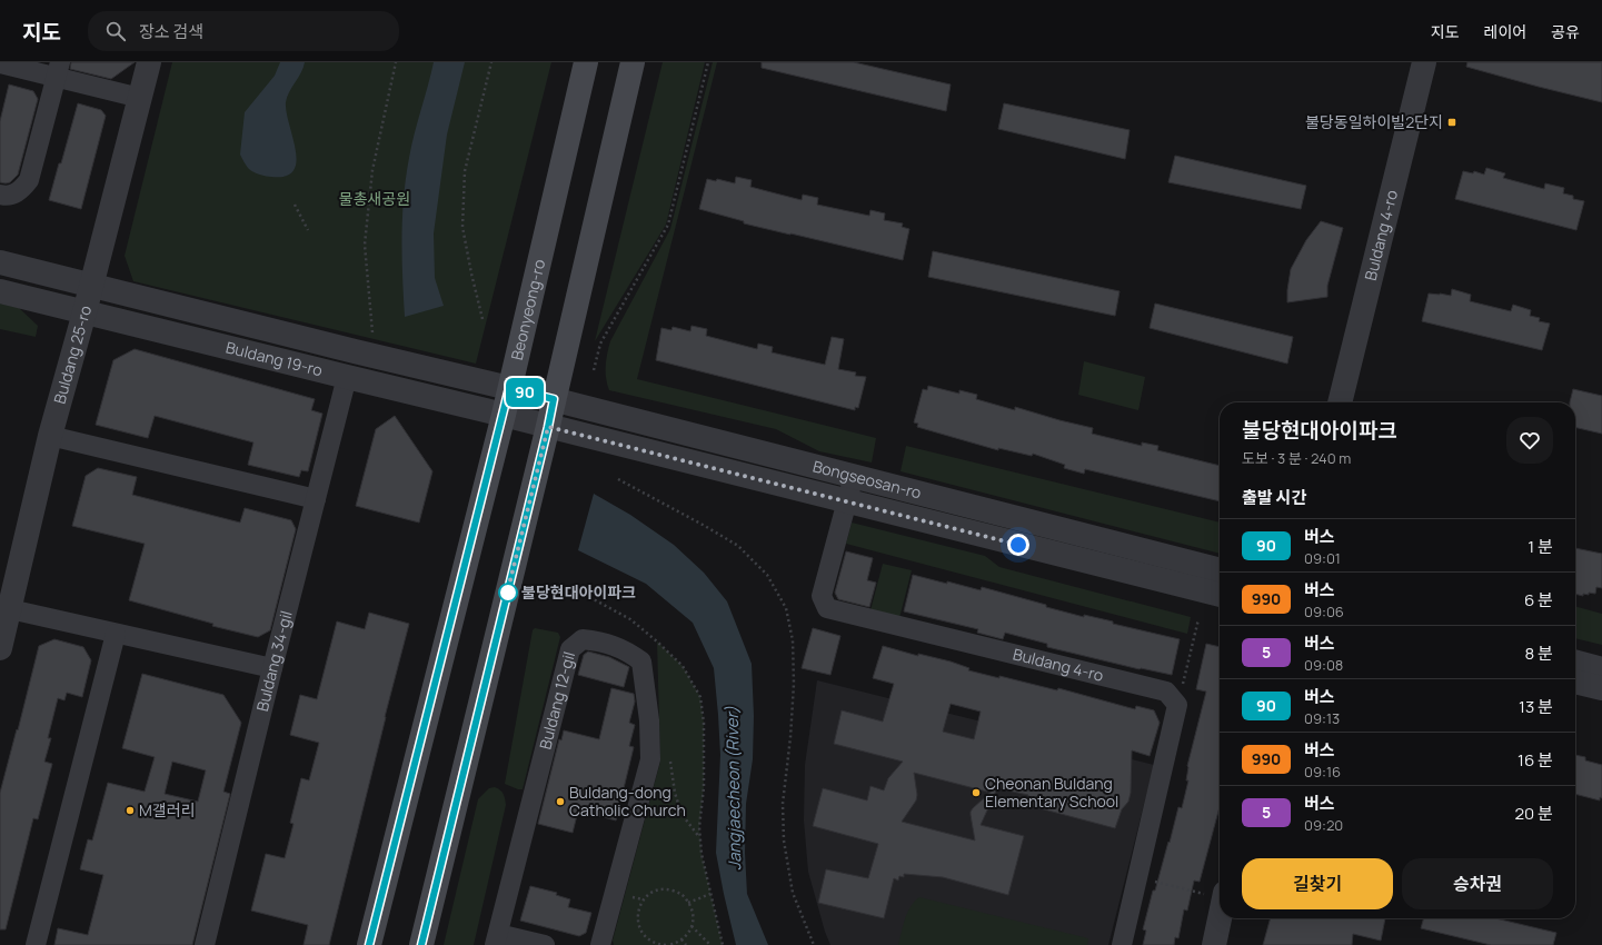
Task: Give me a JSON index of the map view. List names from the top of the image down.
{
  "streets": {
    "main road": ["Beonyeong-ro"],
    "street": [
      "Buldang 4-ro",
      "Buldang 25-ro",
      "Buldang 19-ro",
      "Bongseosan-ro",
      "Buldang 34-gil",
      "Buldang 12-gil"
    ]
  },
  "crossings": [
    ["Buldang 4-ro", "Bongseosan-ro"],
    ["Beonyeong-ro", "Buldang 19-ro"],
    ["Beonyeong-ro", "Bongseosan-ro"],
    ["Buldang 25-ro", "Buldang 19-ro"],
    ["Buldang 19-ro", "Bongseosan-ro"],
    ["Buldang 19-ro", "Buldang 34-gil"]
  ],
  "water": ["Jangjaecheon (River)"],
  "parks": ["물총새공원"],
  "places": {
    "transit": ["불당동일하이빌2단지"],
    "other": [
      "불당현대아이파크",
      "Cheonan Buldang Elementary School",
      "Buldang-dong Catholic Church",
      "M갤러리"
    ]
  },
  "lines": ["bus line 90"],
  "page": {
    "header": "지도",
    "search": "장소 검색",
    "nav": ["지도", "레이어", "공유"],
    "on_map": "90",
    "heading": [
      ["불당현대아이파크", "도보 · 3 분 · 240 m"],
      "출발 시간"
    ],
    "list": [
      {
        "mark": "90",
        "name": "버스",
        "note": "09:01",
        "value": "1 분"
      },
      {
        "mark": "990",
        "name": "버스",
        "note": "09:06",
        "value": "6 분"
      },
      {
        "mark": "5",
        "name": "버스",
        "note": "09:08",
        "value": "8 분"
      },
      {
        "mark": "90",
        "name": "버스",
        "note": "09:13",
        "value": "13 분"
      },
      {
        "mark": "990",
        "name": "버스",
        "note": "09:16",
        "value": "16 분"
      },
      {
        "mark": "5",
        "name": "버스",
        "note": "09:20",
        "value": "20 분"
      }
    ],
    "buttons": ["길찾기", "승차권"]
  }
}
